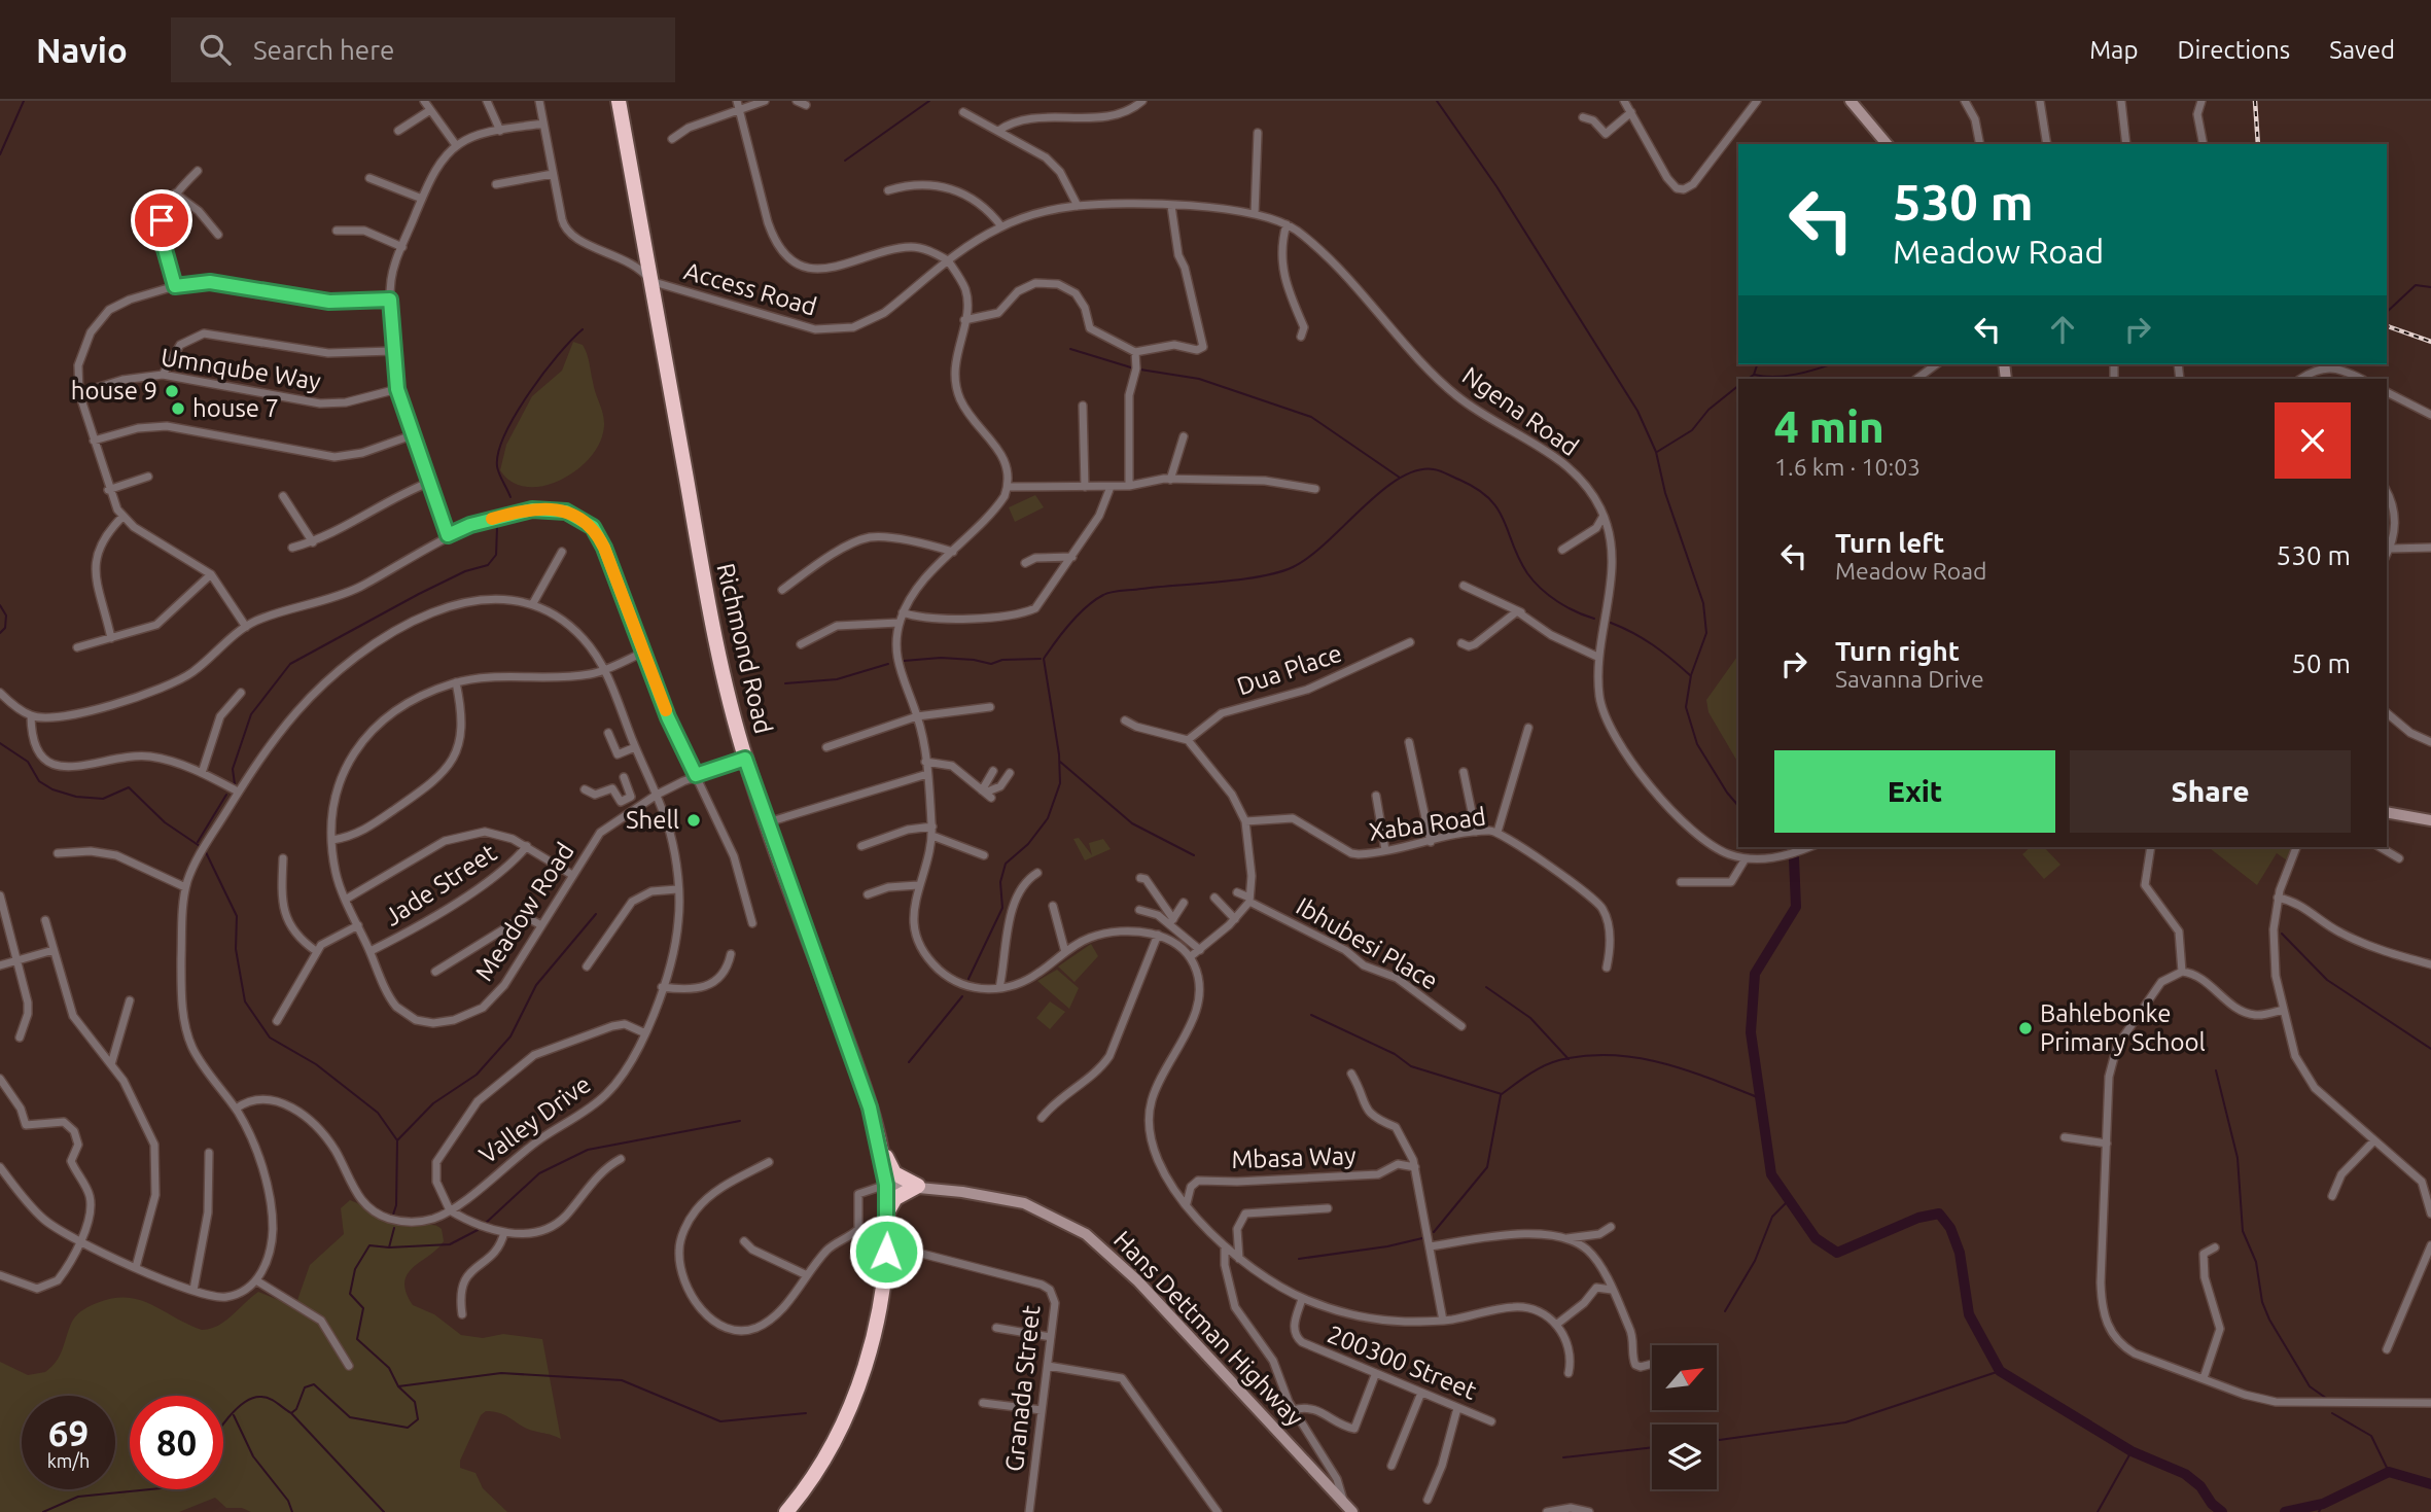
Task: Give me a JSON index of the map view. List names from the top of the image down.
{
  "streets": {
    "highway": ["Richmond Road"],
    "street": [
      "Access Road",
      "Umnqube Way",
      "Ngena Road",
      "Dua Place",
      "Xaba Road",
      "Jade Street",
      "Meadow Road",
      "Ibhubesi Place",
      "Valley Drive",
      "Mbasa Way",
      "Hans Dettman Highway",
      "200300 Street",
      "Granada Street"
    ]
  },
  "crossings": [
    ["Access Road", "Ngena Road"],
    ["Access Road", "Richmond Road"],
    ["Richmond Road", "Meadow Road"],
    ["Richmond Road", "Hans Dettman Highway"],
    ["Jade Street", "Meadow Road"],
    ["Meadow Road", "Valley Drive"]
  ],
  "places": [
    "house 9",
    "house 7",
    "Shell",
    "Bahlebonke Primary School"
  ],
  "north": "top right",
  "page": {
    "header": "Navio",
    "search": "Search here",
    "nav": ["Map", "Directions", "Saved"],
    "turn": ["530 m", "Meadow Road"],
    "heading": ["4 min", "1.6 km · 10:03"],
    "list": [
      {
        "name": "Turn left",
        "note": "Meadow Road",
        "value": "530 m"
      },
      {
        "name": "Turn right",
        "note": "Savanna Drive",
        "value": "50 m"
      }
    ],
    "buttons": ["Exit", "Share"],
    "speed": "69 km/h",
    "limit": "80"
  }
}
